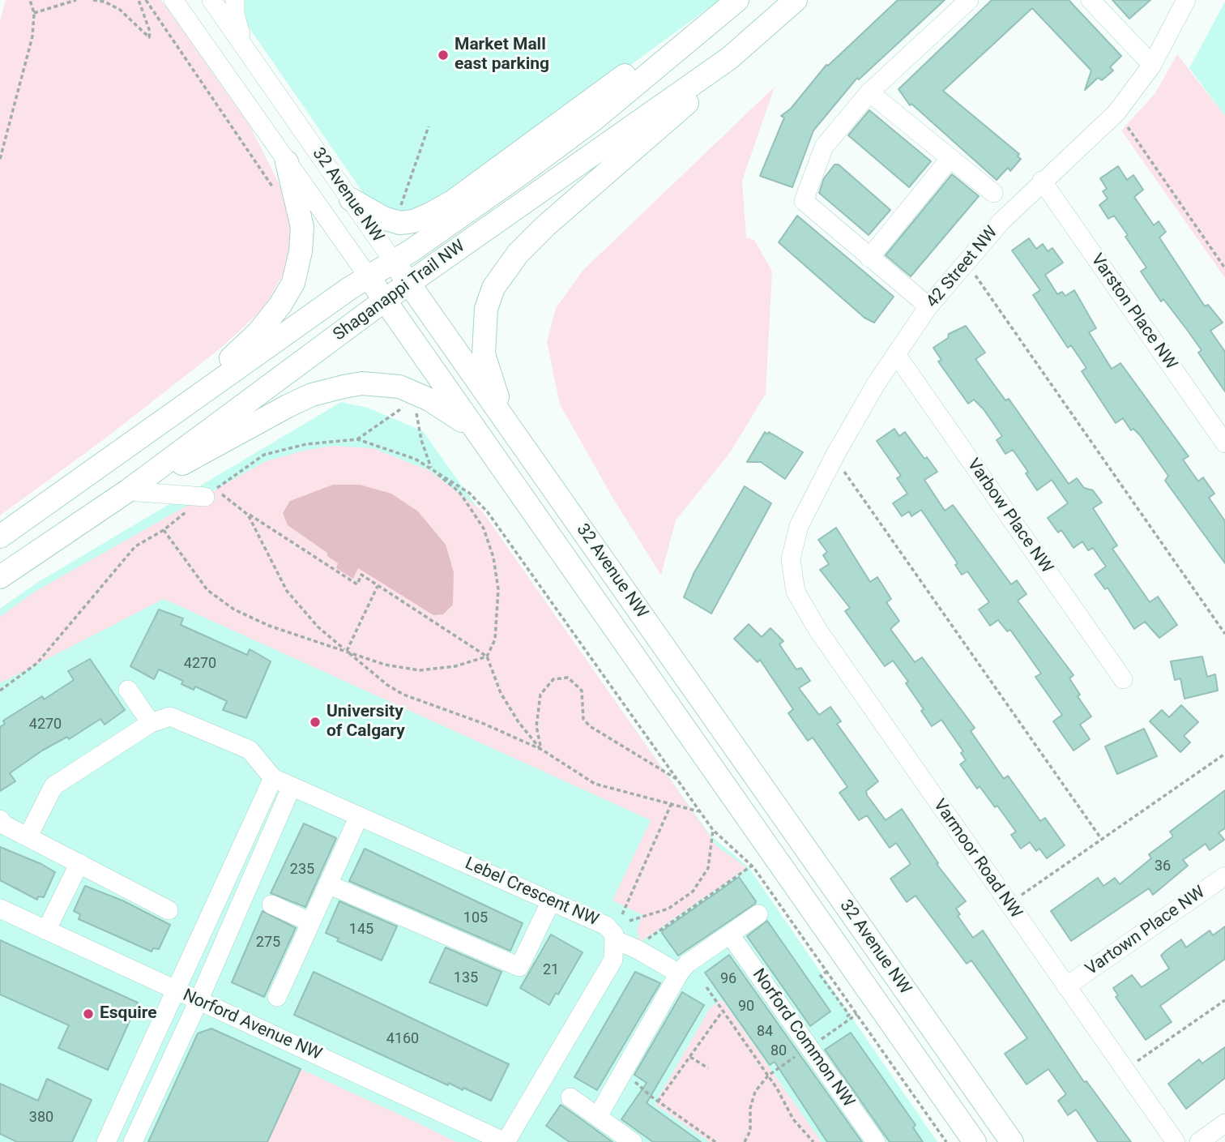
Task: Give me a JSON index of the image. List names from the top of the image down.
{
  "streets": {
    "main road": ["32 Avenue NW", "Shaganappi Trail NW"],
    "street": [
      "42 Street NW",
      "Varston Place NW",
      "Varbow Place NW",
      "Varmoor Road NW",
      "Lebel Crescent NW",
      "Vartown Place NW",
      "Norford Avenue NW",
      "Norford Common NW"
    ]
  },
  "crossings": [
    ["32 Avenue NW", "Shaganappi Trail NW"],
    ["42 Street NW", "Varston Place NW"],
    ["42 Street NW", "Varbow Place NW"],
    ["42 Street NW", "Varmoor Road NW"],
    ["Varmoor Road NW", "Vartown Place NW"],
    ["Lebel Crescent NW", "Norford Avenue NW"]
  ],
  "places": ["Market Mall east parking", "University of Calgary", "Esquire"],
  "house_numbers": [
    "4270",
    "4270",
    "36",
    "235",
    "105",
    "145",
    "275",
    "21",
    "135",
    "96",
    "90",
    "84",
    "4160",
    "80",
    "380"
  ]
}
